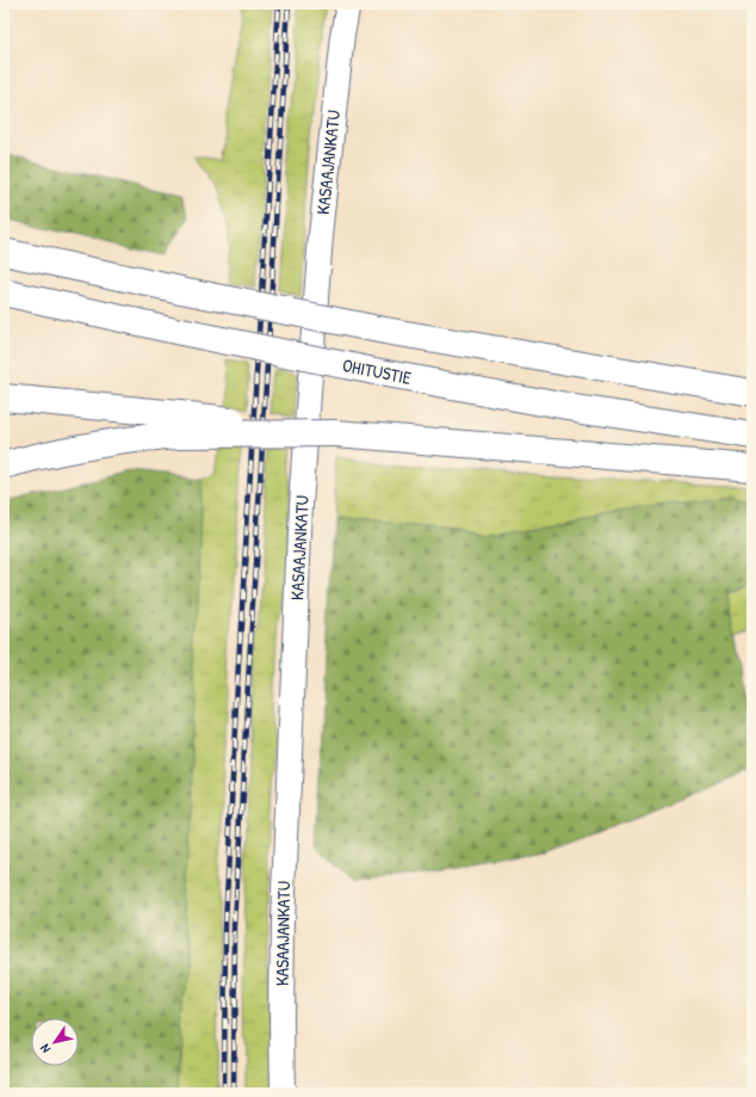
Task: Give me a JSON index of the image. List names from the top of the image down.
{
  "streets": {
    "highway": ["OHITUSTIE"],
    "street": ["KASAAJANKATU"]
  },
  "north": "bottom left"
}
